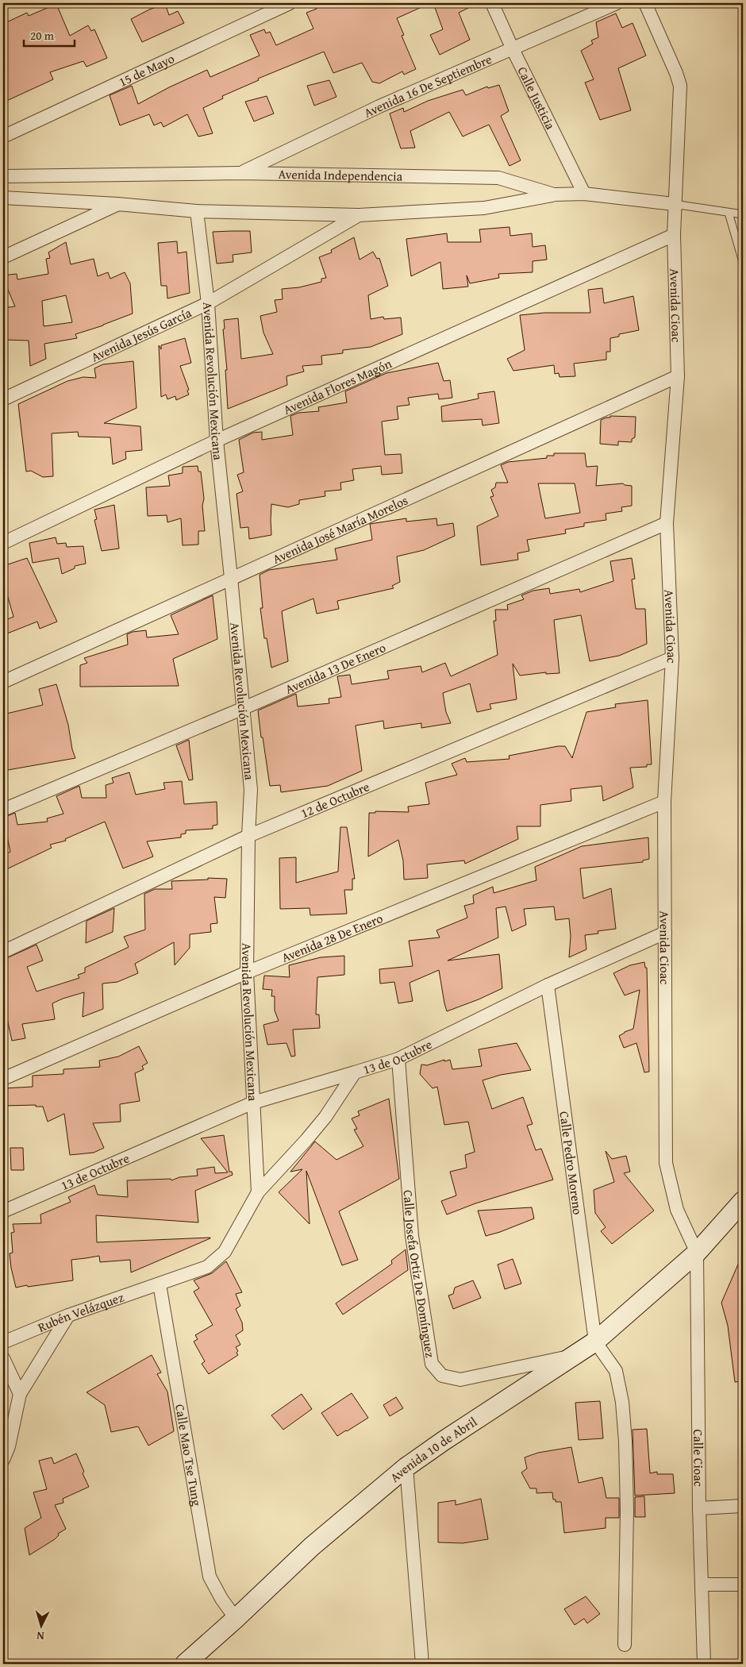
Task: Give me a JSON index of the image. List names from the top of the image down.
{
  "streets": {
    "street": [
      "15 de Mayo",
      "Avenida 16 De Septiembre",
      "Calle Justicia",
      "Avenida Independencia",
      "Avenida Cioac",
      "Avenida Jesús García",
      "Avenida Revolución Mexicana",
      "Avenida Flores Magón",
      "Avenida José María Morelos",
      "Avenida 13 De Enero",
      "12 de Octubre",
      "Avenida 28 De Enero",
      "13 de Octubre",
      "Calle Pedro Moreno",
      "Calle Josefa Ortiz De Domínguez",
      "Rubén Velázquez",
      "Avenida 10 de Abril",
      "Calle Mao Tse Tung",
      "Calle Cioac"
    ]
  },
  "crossings": [
    ["Avenida 16 De Septiembre", "Calle Justicia"],
    ["Avenida 16 De Septiembre", "Avenida Independencia"],
    ["Calle Justicia", "Avenida Independencia"],
    ["Avenida Independencia", "Avenida Cioac"],
    ["Avenida Cioac", "Avenida Flores Magón"],
    ["Avenida Cioac", "Avenida José María Morelos"],
    ["Avenida Cioac", "Avenida 13 De Enero"],
    ["Avenida Cioac", "12 de Octubre"],
    ["Avenida Cioac", "Avenida 28 De Enero"],
    ["Avenida Cioac", "13 de Octubre"],
    ["Avenida Cioac", "Avenida 10 de Abril"],
    ["Avenida Cioac", "Calle Cioac"],
    ["Avenida Jesús García", "Avenida Revolución Mexicana"],
    ["Avenida Revolución Mexicana", "Avenida Flores Magón"],
    ["Avenida Revolución Mexicana", "Avenida José María Morelos"],
    ["Avenida Revolución Mexicana", "Avenida 13 De Enero"],
    ["Avenida Revolución Mexicana", "12 de Octubre"],
    ["Avenida Revolución Mexicana", "Avenida 28 De Enero"],
    ["Avenida Revolución Mexicana", "13 de Octubre"],
    ["13 de Octubre", "Calle Pedro Moreno"],
    ["13 de Octubre", "Calle Josefa Ortiz De Domínguez"],
    ["13 de Octubre", "Rubén Velázquez"],
    ["13 de Octubre", "Calle Mao Tse Tung"],
    ["Calle Pedro Moreno", "Avenida 10 de Abril"],
    ["Calle Josefa Ortiz De Domínguez", "Avenida 10 de Abril"],
    ["Rubén Velázquez", "Calle Mao Tse Tung"],
    ["Avenida 10 de Abril", "Calle Mao Tse Tung"],
    ["Avenida 10 de Abril", "Calle Cioac"]
  ],
  "scale_bar": "20 m",
  "north": "bottom"
}
